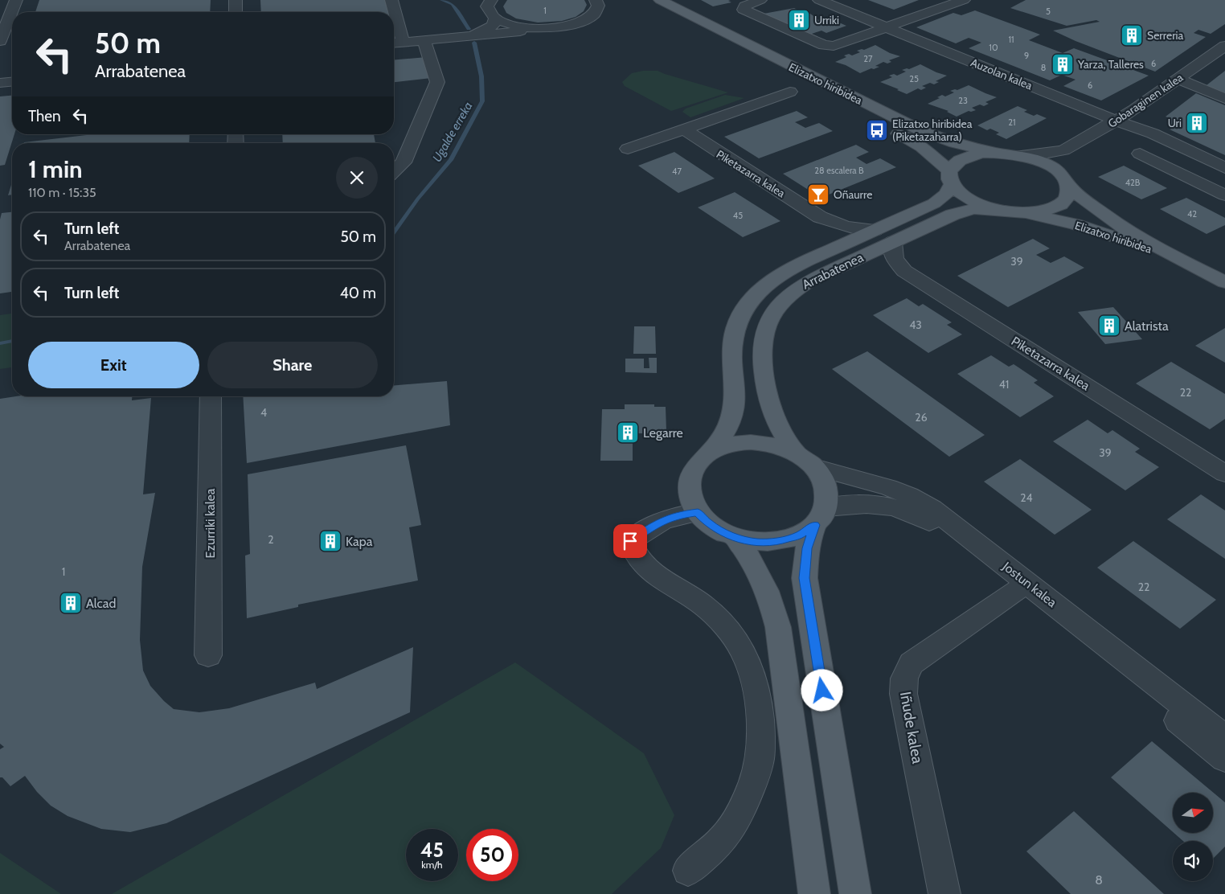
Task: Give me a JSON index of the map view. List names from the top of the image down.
{
  "streets": {
    "main road": ["Elizatxo hiribidea", "Arrabatenea"],
    "street": [
      "Auzolan kalea",
      "Gobaraginen kalea",
      "Piketazarra kalea",
      "Ezurriki kalea",
      "Jostun kalea",
      "Iñude kalea"
    ]
  },
  "crossings": [
    ["Auzolan kalea", "Gobaraginen kalea"],
    ["Elizatxo hiribidea", "Gobaraginen kalea"],
    ["Elizatxo hiribidea", "Arrabatenea"],
    ["Piketazarra kalea", "Arrabatenea"],
    ["Arrabatenea", "Jostun kalea"],
    ["Jostun kalea", "Iñude kalea"]
  ],
  "water": ["Ugalde erreka"],
  "places": {
    "building": [
      "Urriki",
      "Serreria",
      "Yarza, Talleres",
      "Uri",
      "Alatrista",
      "Legarre",
      "Kapa",
      "Alcad"
    ],
    "bus stop": ["Elizatxo hiribidea (Piketazaharra)"],
    "bar": ["Oñaurre"]
  },
  "house_numbers": [
    "1",
    "5",
    "11",
    "10",
    "9",
    "27",
    "6",
    "8",
    "25",
    "6",
    "23",
    "21",
    "28 escalera B",
    "47",
    "42B",
    "42",
    "45",
    "39",
    "43",
    "41",
    "22",
    "4",
    "26",
    "39",
    "24",
    "2",
    "1",
    "22",
    "8"
  ],
  "north": "right",
  "page": {
    "turn": ["50 m", "Arrabatenea"],
    "then": "Then",
    "heading": ["1 min", "110 m · 15:35"],
    "list": [
      {
        "name": "Turn left",
        "note": "Arrabatenea",
        "value": "50 m"
      },
      {
        "name": "Turn left",
        "value": "40 m"
      }
    ],
    "buttons": ["Exit", "Share"],
    "speed": "45 km/h",
    "limit": "50"
  }
}
